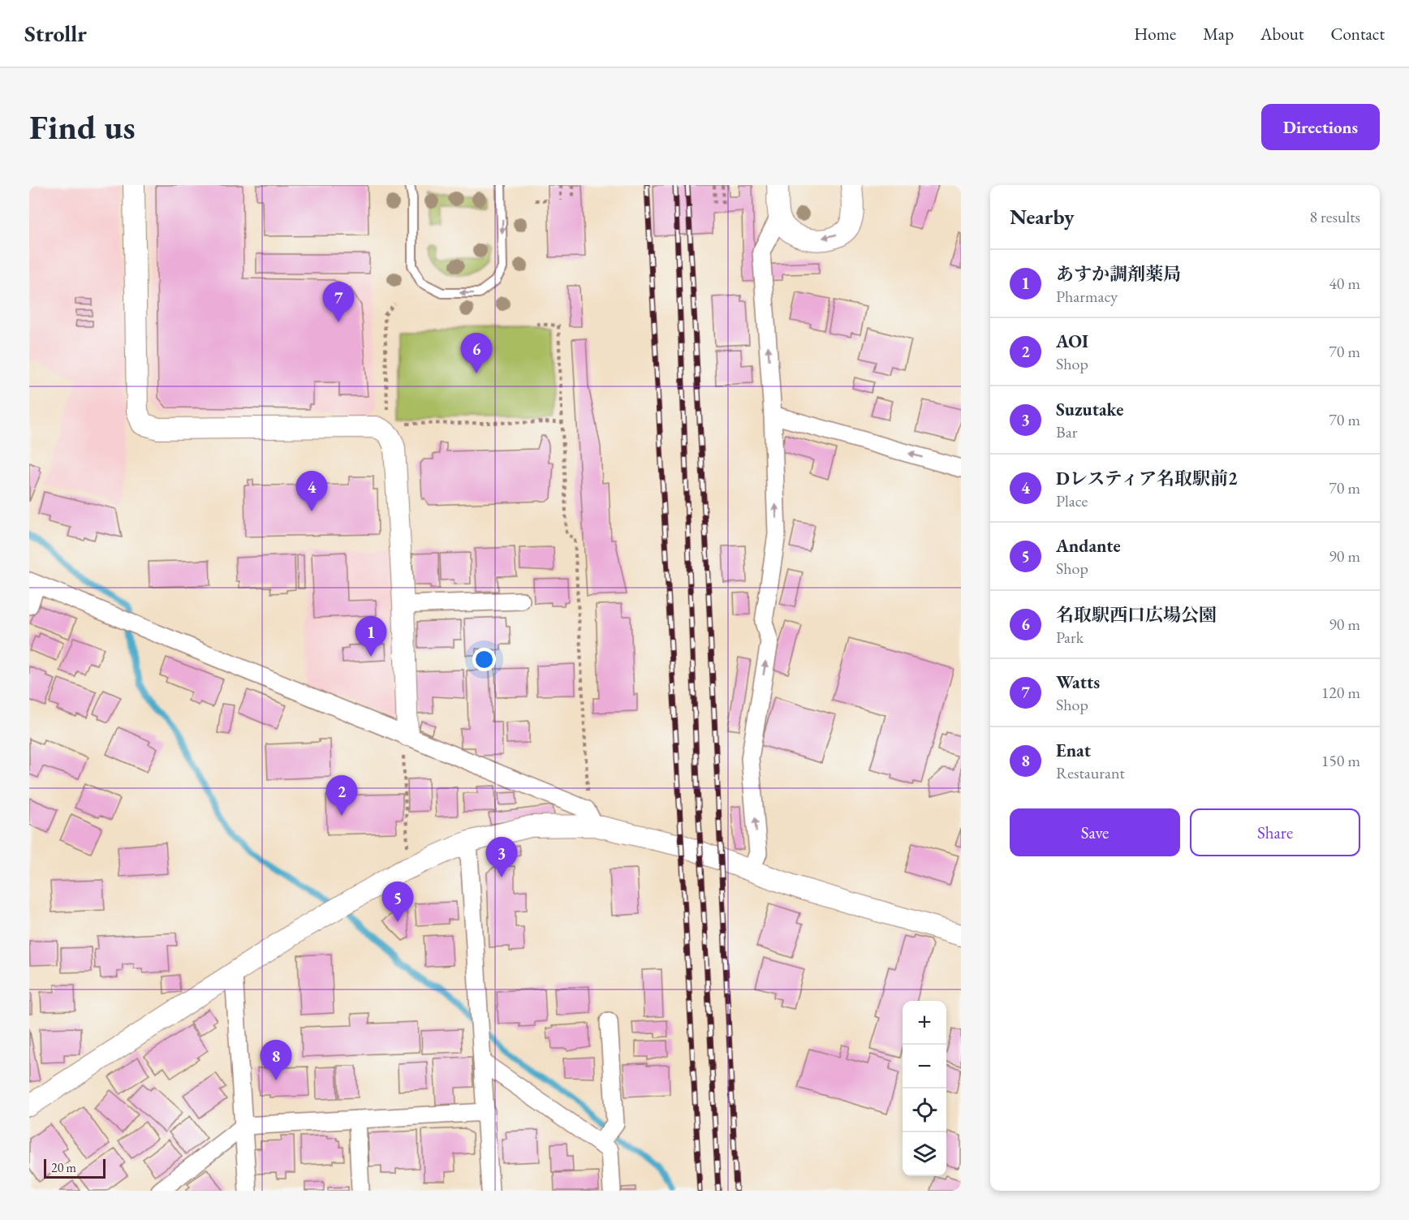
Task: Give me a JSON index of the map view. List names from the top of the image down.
{
  "scale_bar": "20 m",
  "page": {
    "header": "Strollr",
    "nav": [
      "Home",
      "Map",
      "About",
      "Contact"
    ],
    "buttons": [
      "Directions",
      ["Save", "Share"]
    ],
    "title": "Find us",
    "heading": ["Nearby", "8 results"],
    "list": [
      {
        "mark": "1",
        "name": "あすか調剤薬局",
        "note": "Pharmacy",
        "value": "40 m"
      },
      {
        "mark": "2",
        "name": "AOI",
        "note": "Shop",
        "value": "70 m"
      },
      {
        "mark": "3",
        "name": "Suzutake",
        "note": "Bar",
        "value": "70 m"
      },
      {
        "mark": "4",
        "name": "Dレスティア名取駅前2",
        "note": "Place",
        "value": "70 m"
      },
      {
        "mark": "5",
        "name": "Andante",
        "note": "Shop",
        "value": "90 m"
      },
      {
        "mark": "6",
        "name": "名取駅西口広場公園",
        "note": "Park",
        "value": "90 m"
      },
      {
        "mark": "7",
        "name": "Watts",
        "note": "Shop",
        "value": "120 m"
      },
      {
        "mark": "8",
        "name": "Enat",
        "note": "Restaurant",
        "value": "150 m"
      }
    ],
    "pins": [
      "7",
      "6",
      "4",
      "1",
      "2",
      "3",
      "5",
      "8"
    ],
    "map_buttons": ["+", "−"],
    "scale": "20 m"
  }
}
